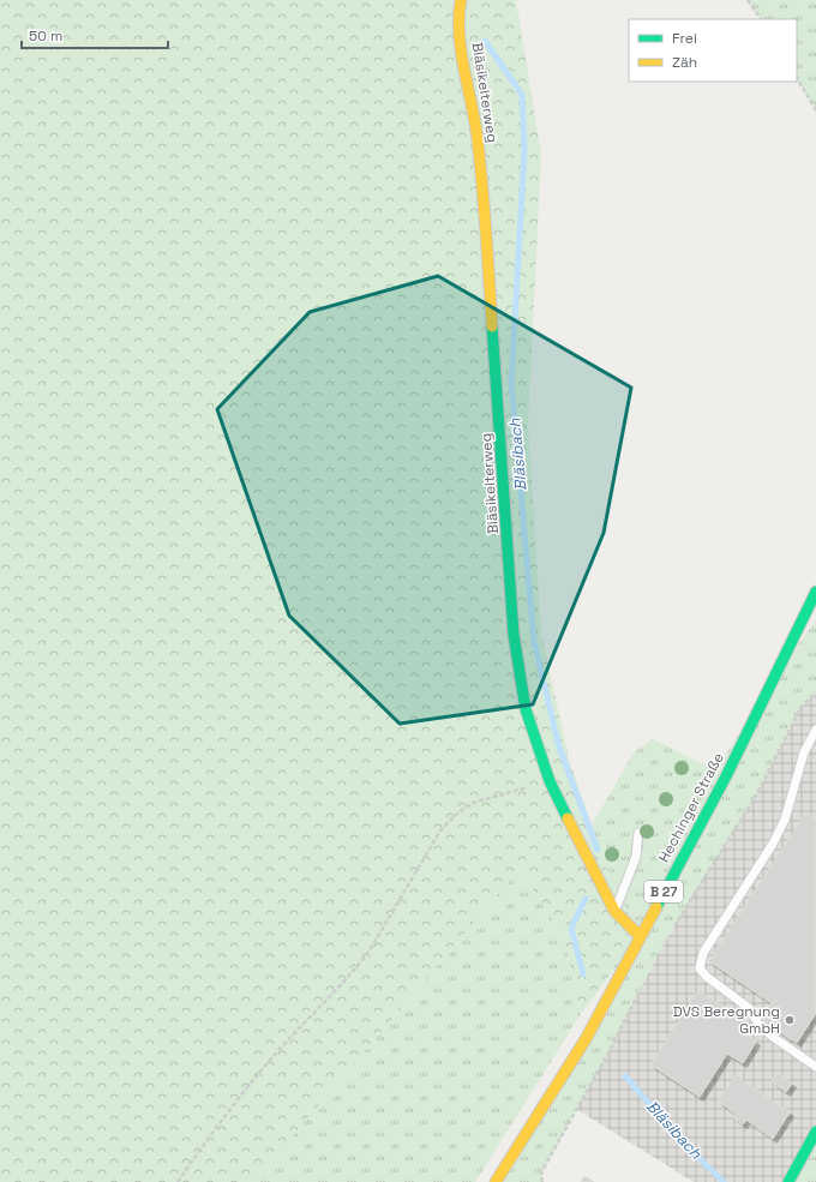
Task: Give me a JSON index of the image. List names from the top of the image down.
{
  "streets": {
    "street": ["Bläsikelterweg", "Hechinger Straße", "B 27"]
  },
  "crossings": [
    ["Bläsikelterweg", "Hechinger Straße"]
  ],
  "water": ["Bläsibach"],
  "places": ["DVS Beregnung GmbH"],
  "legend": ["Frei", "Zäh"],
  "scale_bar": "50 m"
}
